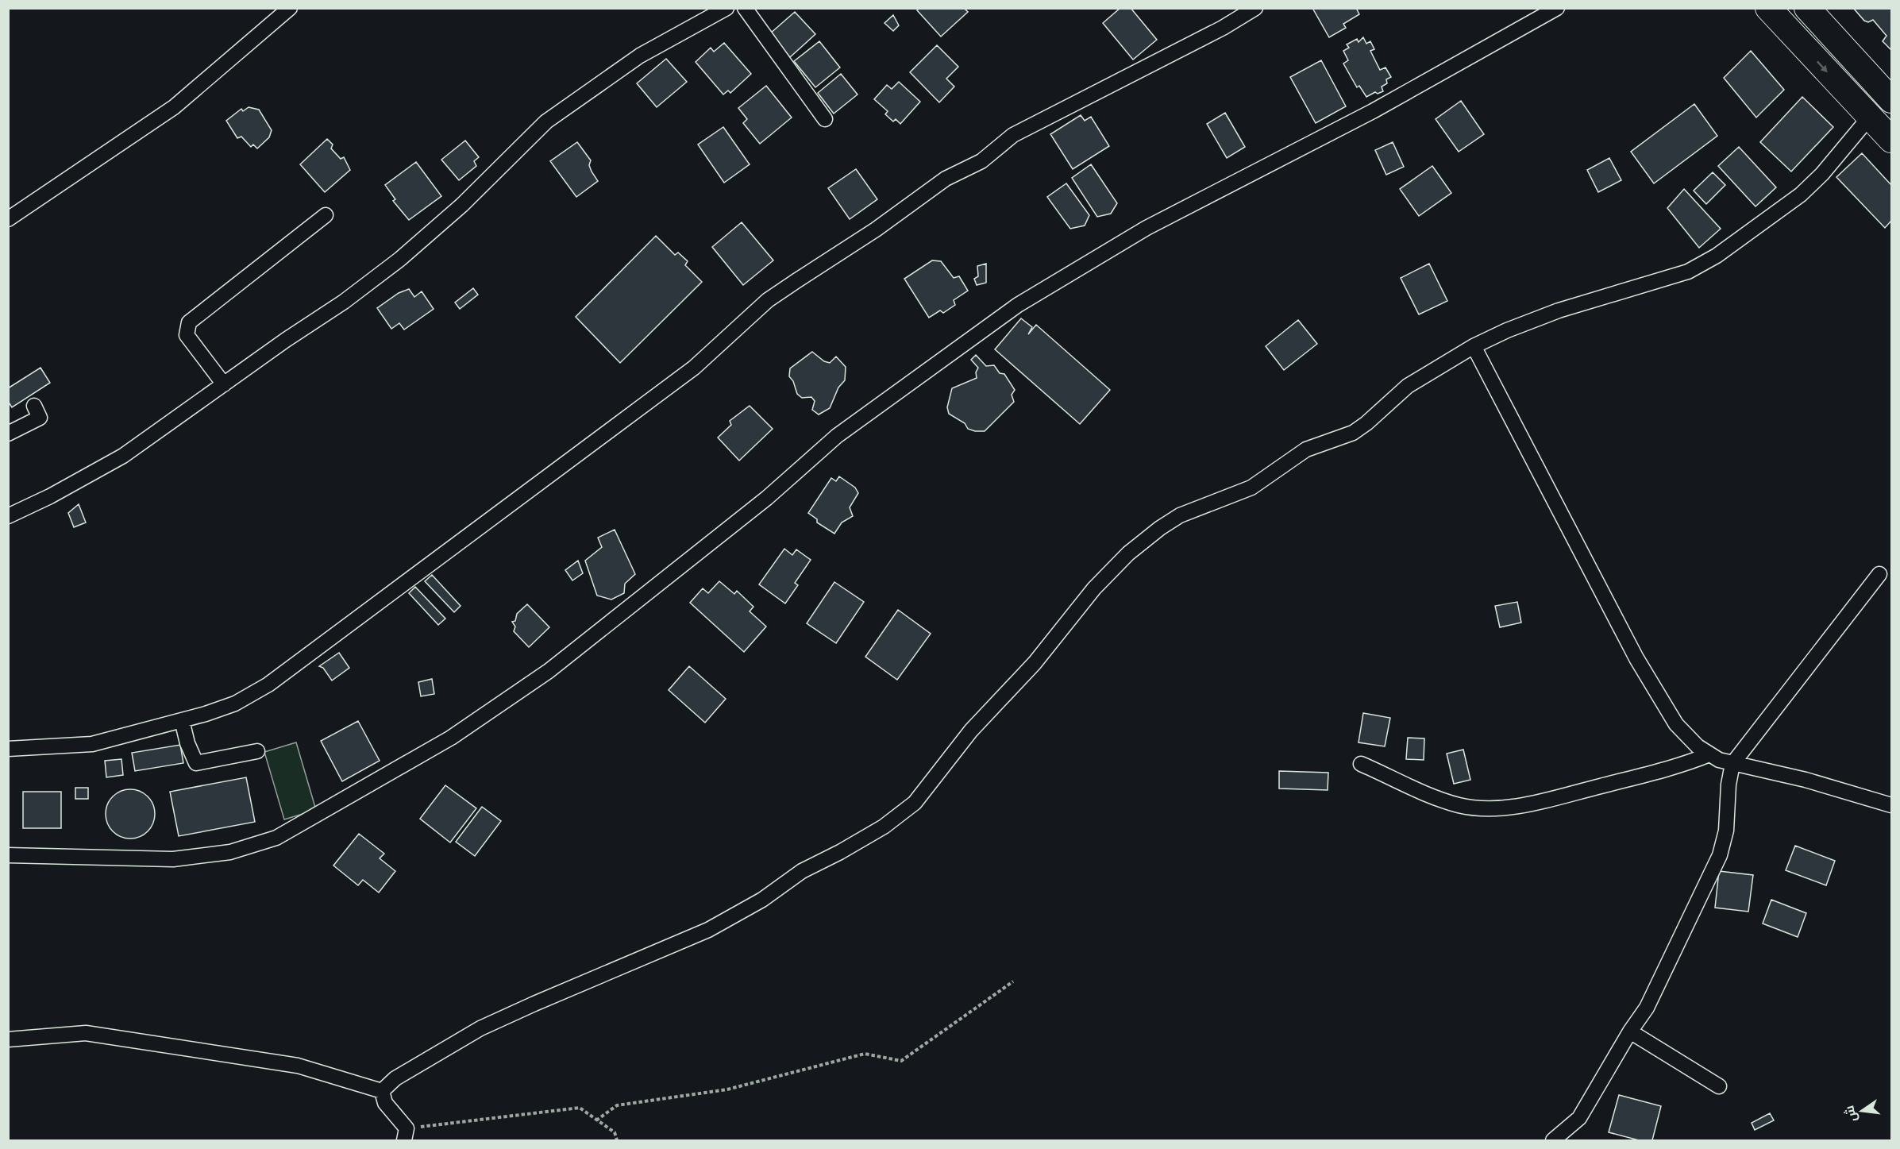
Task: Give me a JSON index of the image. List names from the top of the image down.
{
  "north": "left"
}
